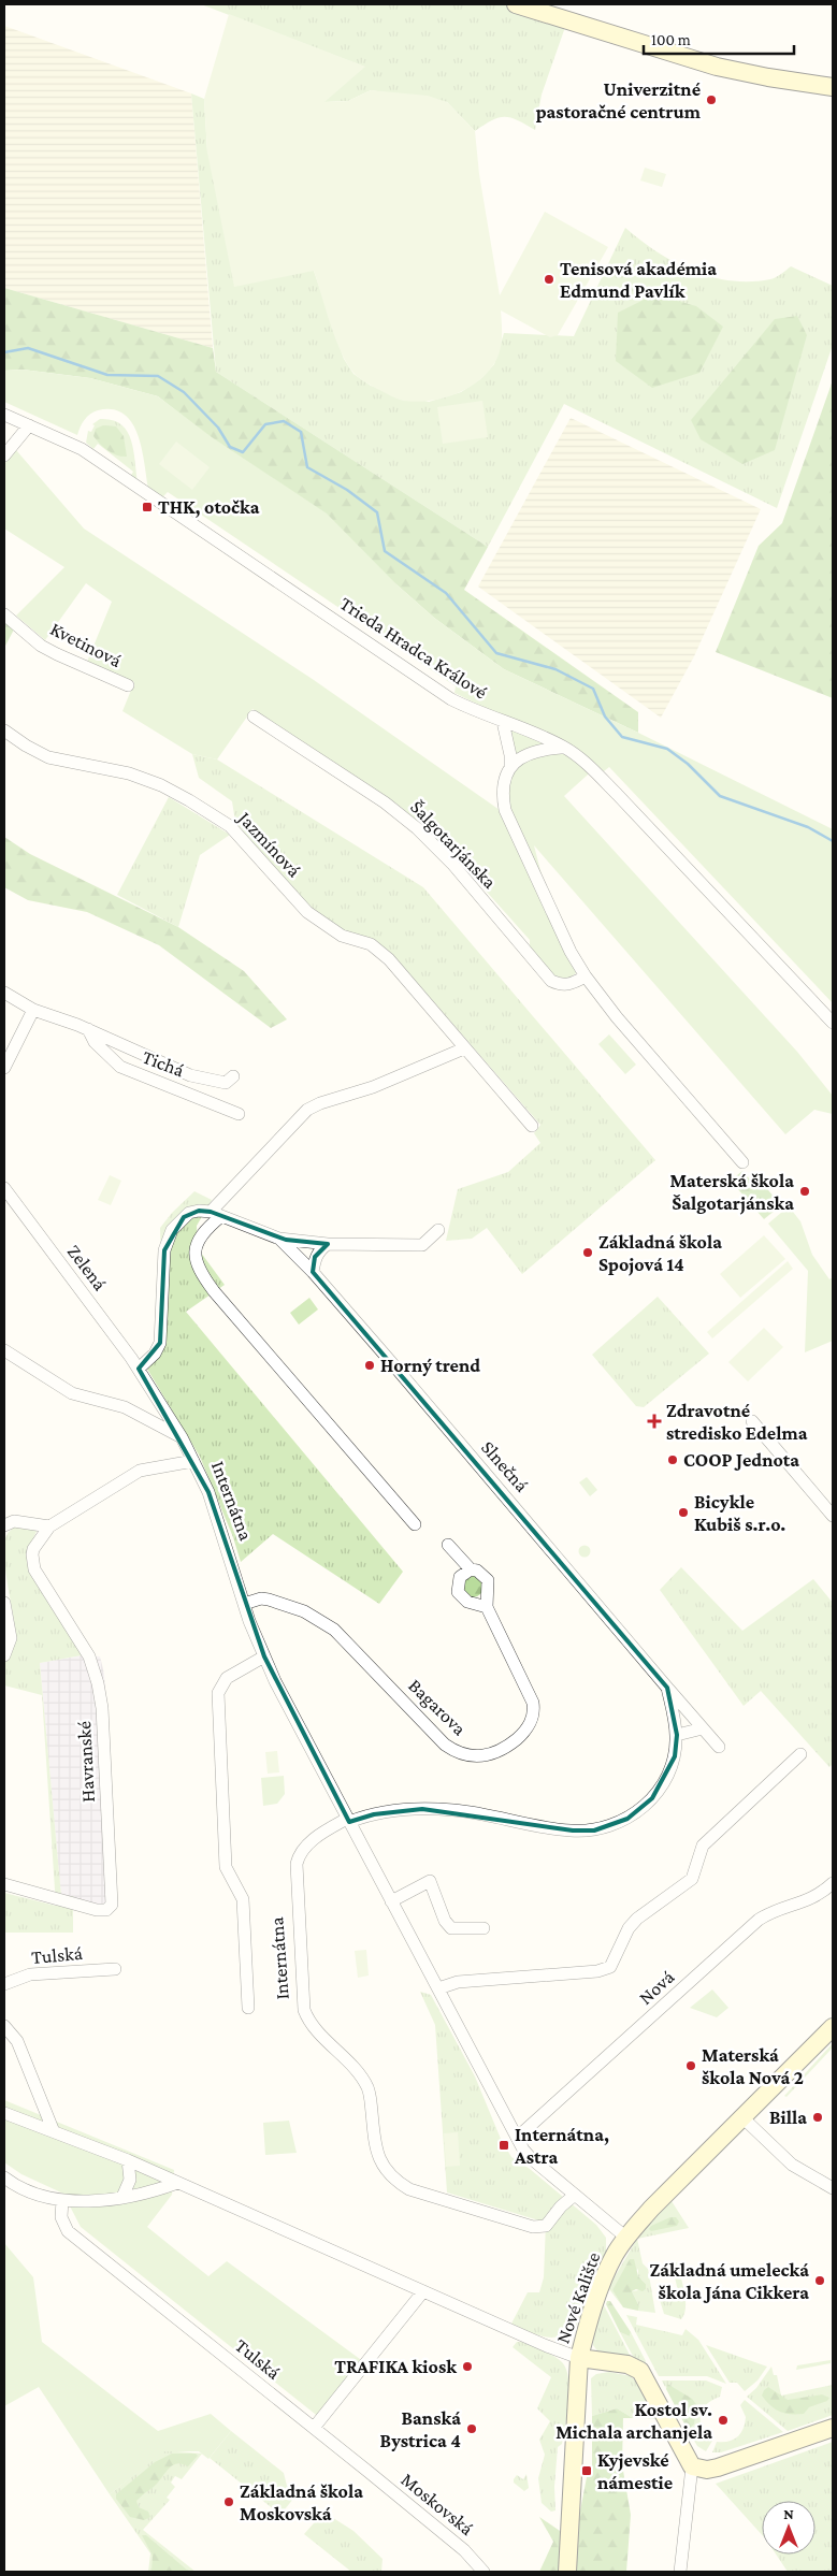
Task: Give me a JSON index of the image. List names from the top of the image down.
{
  "streets": {
    "street": [
      "Kvetinová",
      "Trieda Hradca Králové",
      "Jazmínová",
      "Šalgotarjánska",
      "Tichá",
      "Zelená",
      "Slnečná",
      "Internátna",
      "Bagarova",
      "Havranské",
      "Tulská",
      "Nová",
      "Nové Kalište",
      "Moskovská"
    ]
  },
  "crossings": [
    ["Zelená", "Internátna"],
    ["Slnečná", "Internátna"],
    ["Internátna", "Bagarova"],
    ["Internátna", "Havranské"],
    ["Internátna", "Nová"],
    ["Internátna", "Nové Kalište"],
    ["Tulská", "Moskovská"]
  ],
  "places": {
    "other": [
      "Univerzitné pastoračné centrum",
      "Tenisová akadémia Edmund Pavlík",
      "Materská škola Šalgotarjánska",
      "Základná škola Spojová 14",
      "Horný trend",
      "COOP Jednota",
      "Bicykle Kubiš s.r.o.",
      "Materská škola Nová 2",
      "Billa",
      "Základná umelecká škola Jána Cikkera",
      "TRAFIKA kiosk",
      "Kostol sv. Michala archanjela",
      "Banská Bystrica 4",
      "Základná škola Moskovská"
    ],
    "transit": ["THK, otočka", "Internátna, Astra", "Kyjevské námestie"],
    "health": ["Zdravotné stredisko Edelma"]
  },
  "scale_bar": "100 m",
  "north": "top"
}
